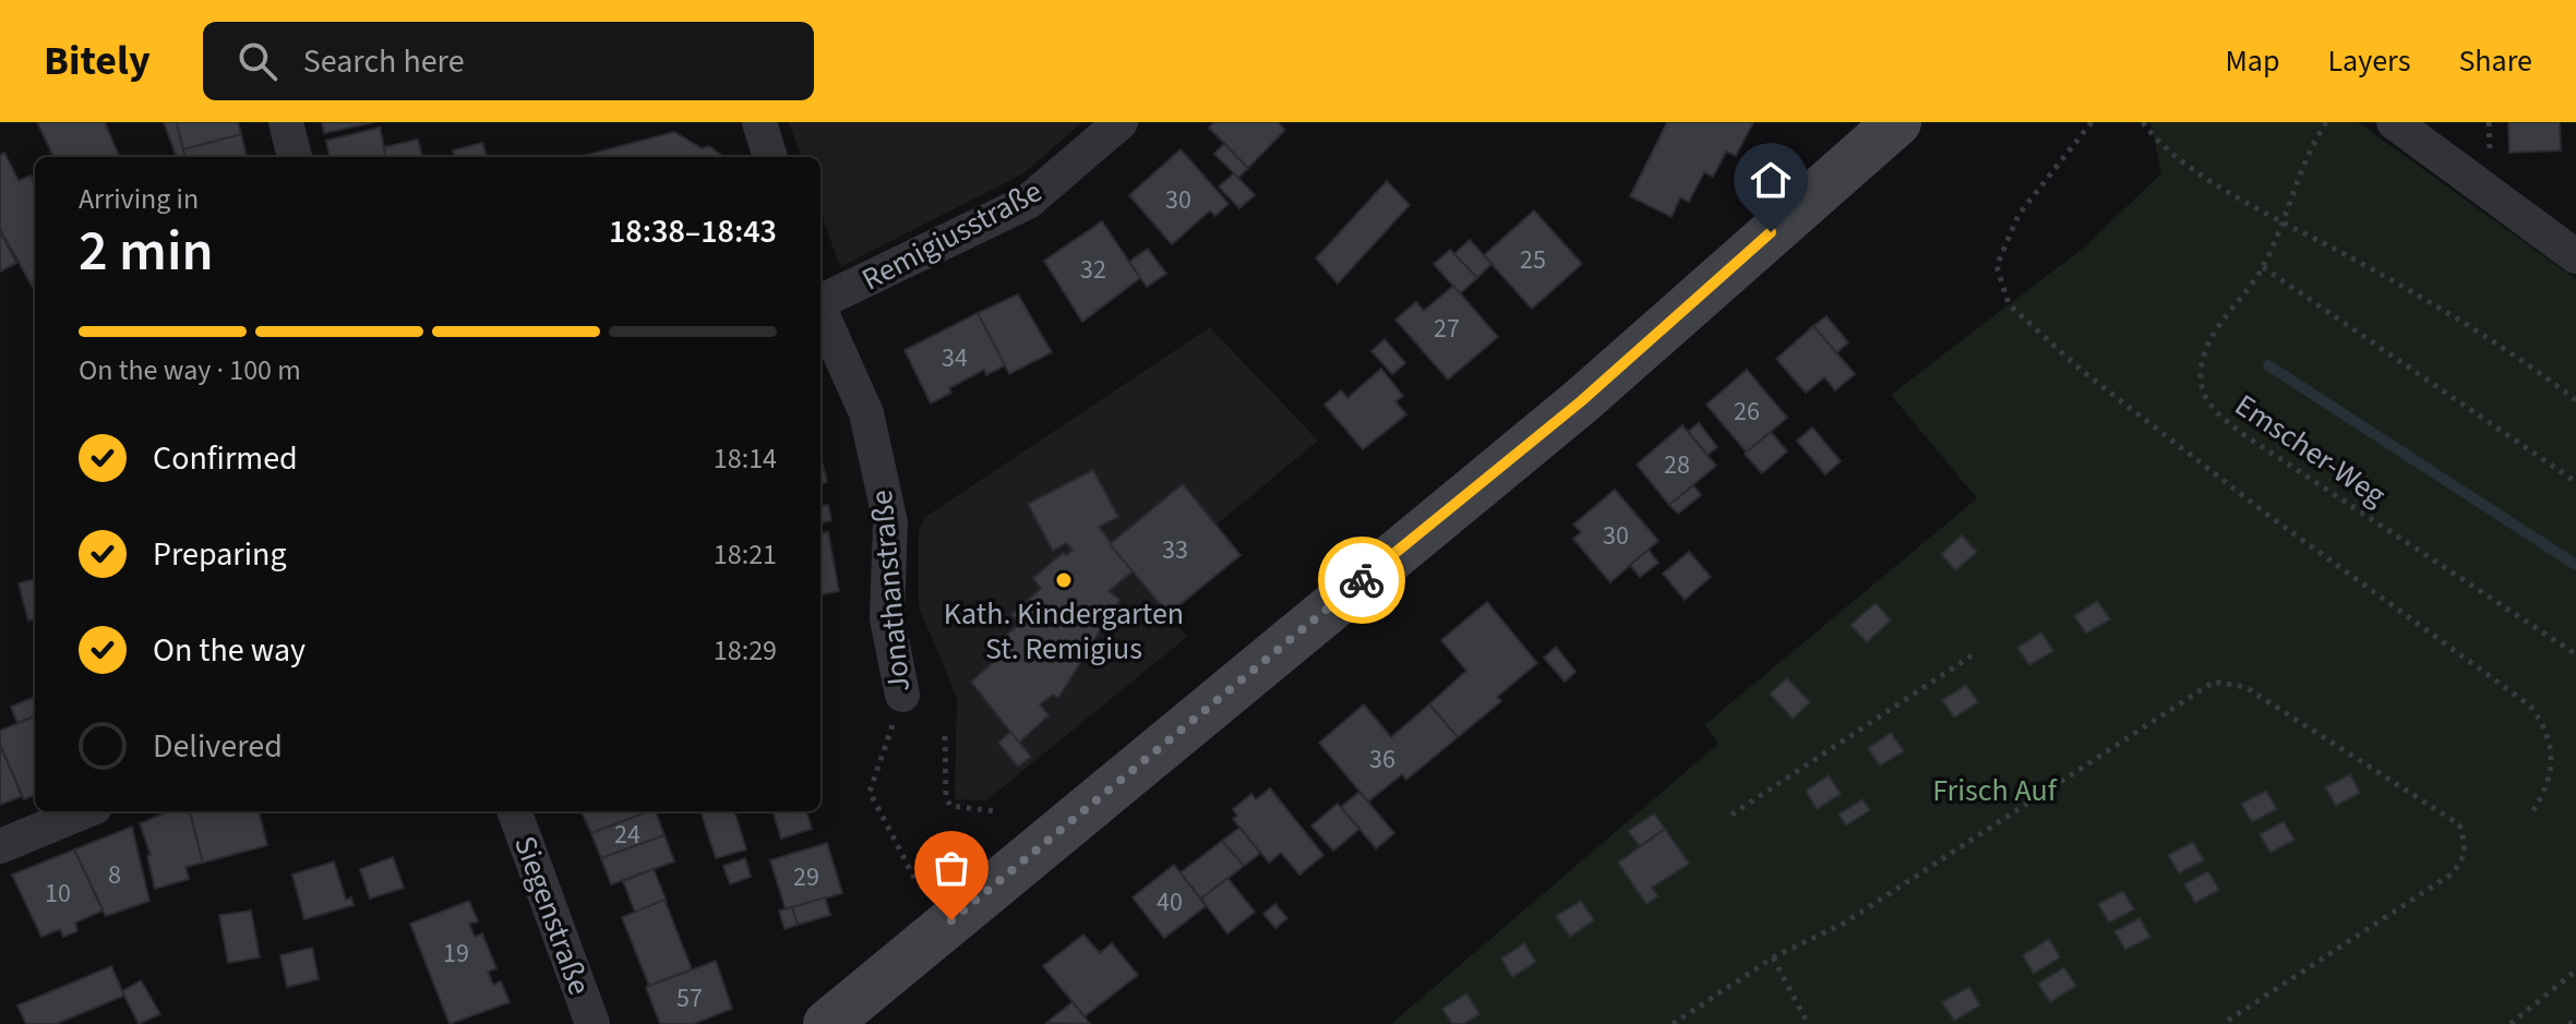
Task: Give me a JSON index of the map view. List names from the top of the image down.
{
  "streets": {
    "street": ["Remigiusstraße", "Jonathanstraße", "Siegenstraße"],
    "path": ["Emscher-Weg"]
  },
  "parks": ["Frisch Auf"],
  "places": ["Kath. Kindergarten St. Remigius"],
  "house_numbers": [
    "30",
    "25",
    "32",
    "27",
    "34",
    "26",
    "28",
    "30",
    "33",
    "36",
    "24",
    "8",
    "29",
    "10",
    "40",
    "19",
    "57"
  ],
  "page": {
    "header": "Bitely",
    "search": "Search here",
    "nav": ["Map", "Layers", "Share"],
    "heading": ["2 min", "Arriving in", "18:38–18:43"],
    "bar": "On the way · 100 m",
    "list": [
      ["Confirmed", "18:14"],
      ["Preparing", "18:21"],
      ["On the way", "18:29"],
      "Delivered"
    ]
  }
}
